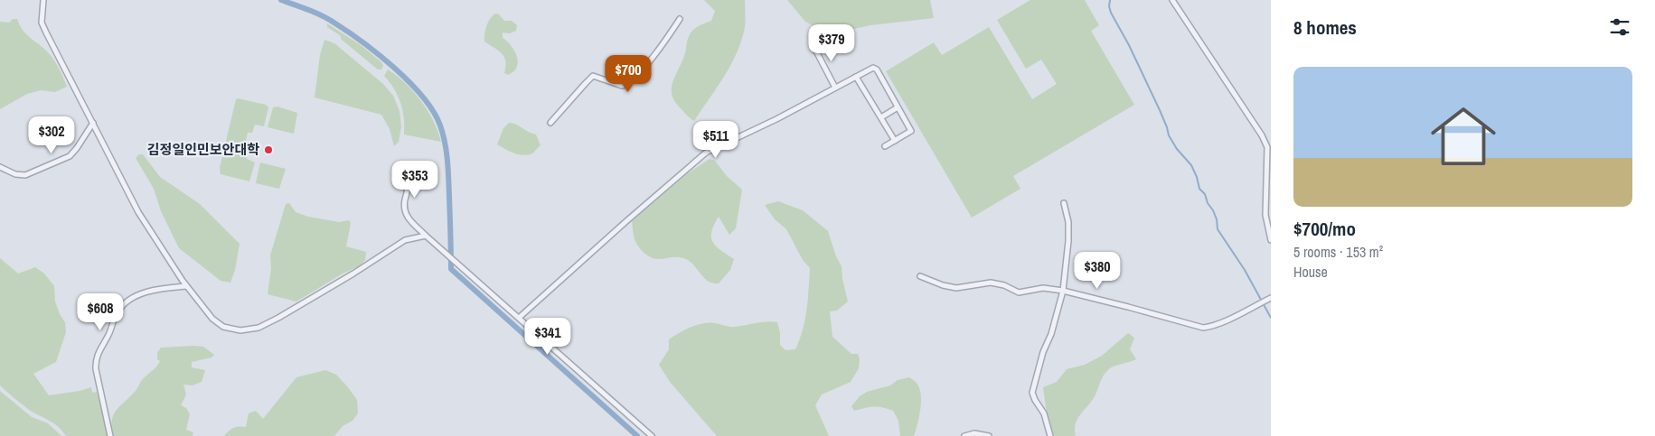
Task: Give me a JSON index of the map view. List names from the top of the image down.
{
  "places": ["김정일인민보안대학"],
  "page": {
    "heading": "8 homes",
    "price": [
      "$379",
      "$700",
      "$302",
      "$511",
      "$353",
      "$380",
      "$608",
      "$341"
    ],
    "list": [
      {
        "name": "$700/mo",
        "note": "5 rooms · 153 m² · House"
      }
    ]
  }
}
